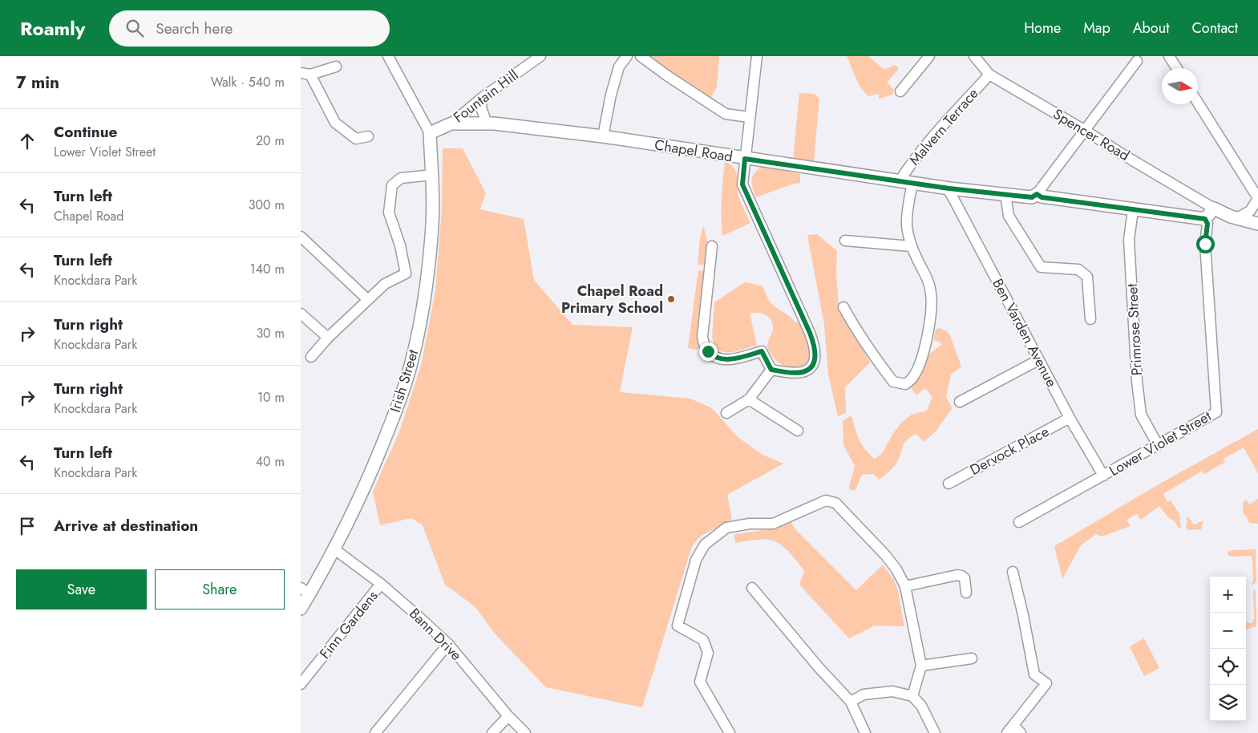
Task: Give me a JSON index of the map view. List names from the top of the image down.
{
  "streets": {
    "main road": ["Fountain Hill", "Chapel Road", "Irish Street"],
    "street": [
      "Malvern Terrace",
      "Spencer Road",
      "Primrose Street",
      "Ben Varden Avenue",
      "Lower Violet Street",
      "Dervock Place",
      "Finn Gardens",
      "Bann Drive"
    ]
  },
  "crossings": [
    ["Fountain Hill", "Chapel Road"],
    ["Fountain Hill", "Irish Street"],
    ["Malvern Terrace", "Spencer Road"],
    ["Malvern Terrace", "Chapel Road"],
    ["Chapel Road", "Primrose Street"],
    ["Chapel Road", "Ben Varden Avenue"],
    ["Chapel Road", "Lower Violet Street"],
    ["Primrose Street", "Lower Violet Street"],
    ["Ben Varden Avenue", "Lower Violet Street"],
    ["Ben Varden Avenue", "Dervock Place"],
    ["Irish Street", "Bann Drive"],
    ["Finn Gardens", "Bann Drive"]
  ],
  "places": ["Chapel Road Primary School"],
  "north": "right",
  "page": {
    "header": "Roamly",
    "search": "Search here",
    "nav": [
      "Home",
      "Map",
      "About",
      "Contact"
    ],
    "heading": ["7 min", "Walk · 540 m"],
    "list": [
      ["Continue", "Lower Violet Street", "20 m"],
      ["Turn left", "Chapel Road", "300 m"],
      ["Turn left", "Knockdara Park", "140 m"],
      ["Turn right", "Knockdara Park", "30 m"],
      ["Turn right", "Knockdara Park", "10 m"],
      ["Turn left", "Knockdara Park", "40 m"],
      "Arrive at destination"
    ],
    "buttons": ["Save", "Share"],
    "map_buttons": ["+", "−"]
  }
}
